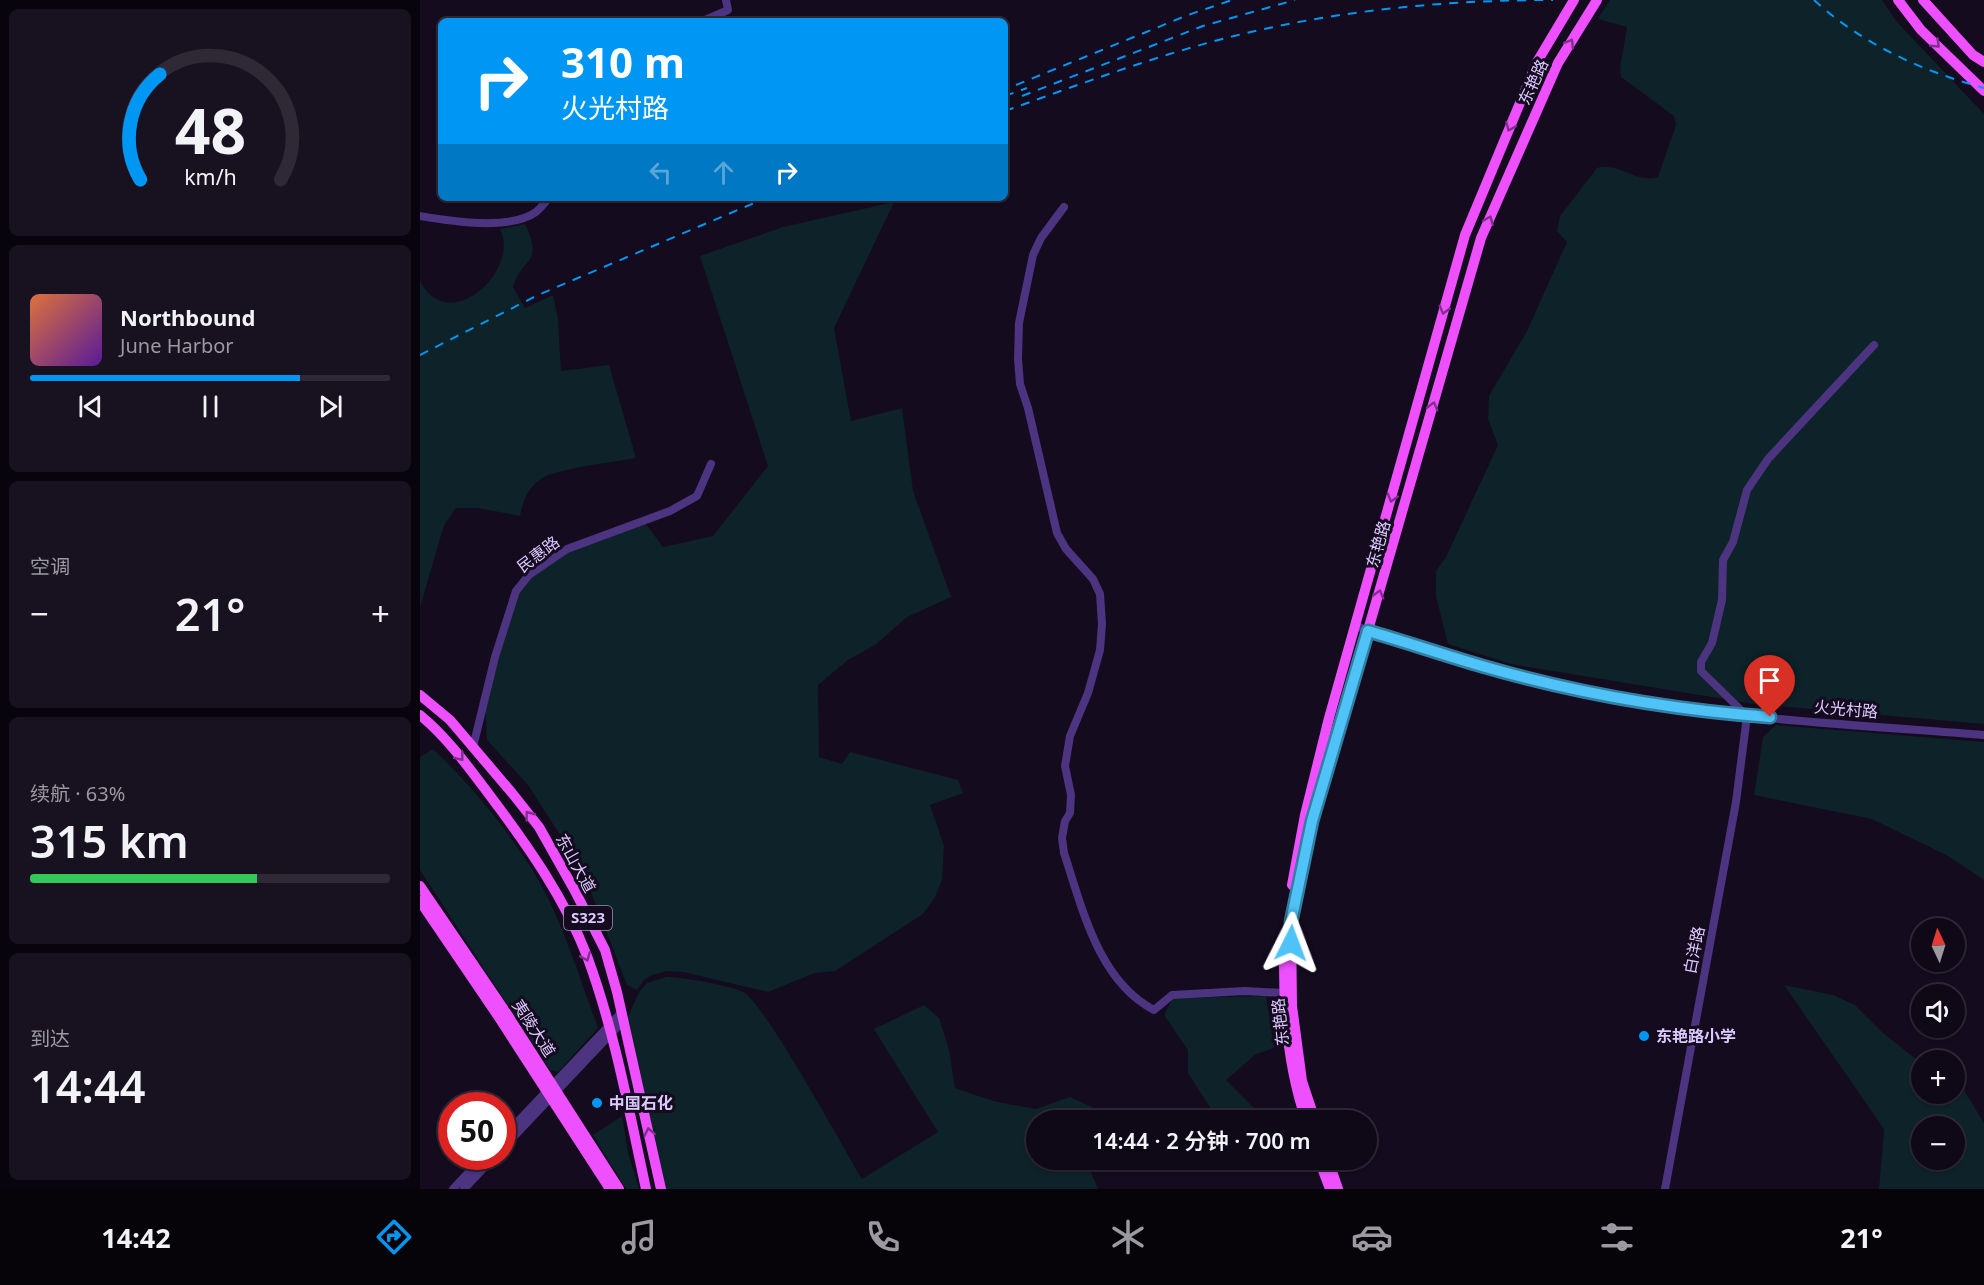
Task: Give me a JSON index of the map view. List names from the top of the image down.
{
  "streets": {
    "main road": [
      "东艳路",
      "东山大道",
      "S323",
      "夷陵大道"
    ],
    "street": ["民惠路", "火光村路", "白洋路"]
  },
  "crossings": [
    ["东艳路", "火光村路"],
    ["民惠路", "东山大道"],
    ["火光村路", "白洋路"]
  ],
  "places": ["东艳路小学", "中国石化"],
  "north": "top",
  "page": {
    "turn": ["310 m", "火光村路"],
    "song": ["Northbound", "June Harbor"],
    "tile": [
      "空调",
      ["续航 · 63%", "315 km"],
      ["到达", "14:44"]
    ],
    "heat": ["−", "21°", "+"],
    "map_buttons": ["+", "−"],
    "limit": "50",
    "trip": "14:44 · 2 分钟 · 700 m",
    "tabs": ["14:42", "21°"],
    "gauge": ["48", "km/h"]
  }
}
